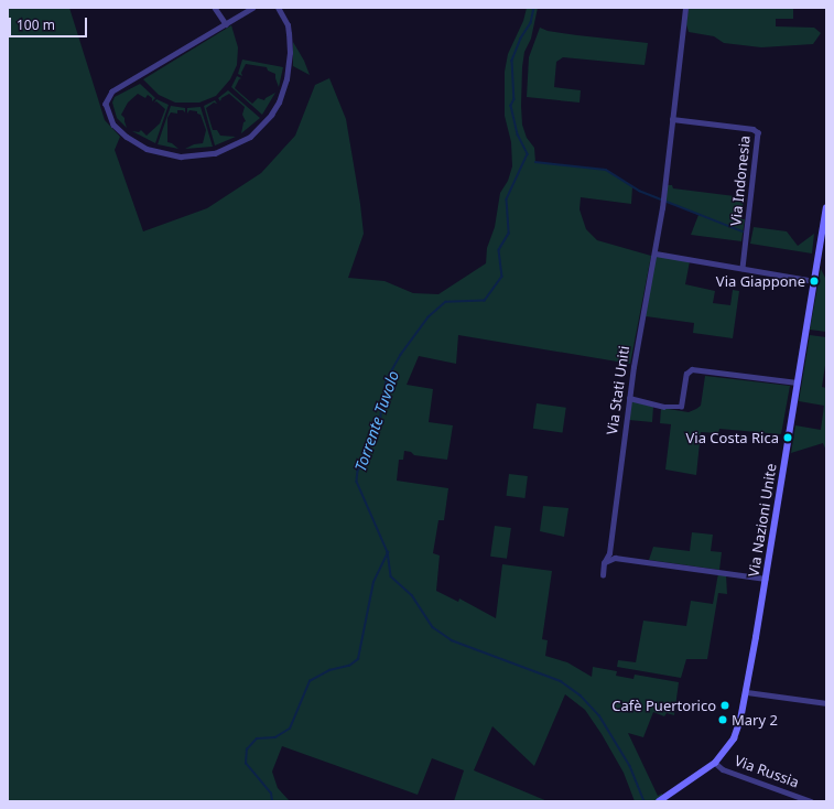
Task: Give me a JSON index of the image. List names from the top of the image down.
{
  "streets": {
    "street": [
      "Via Indonesia",
      "Via Stati Uniti",
      "Via Nazioni Unite",
      "Via Russia"
    ]
  },
  "crossings": [
    ["Via Indonesia", "Via Stati Uniti"],
    ["Via Nazioni Unite", "Via Russia"]
  ],
  "water": ["Torrente Tuvolo"],
  "places": [
    "Via Giappone",
    "Via Costa Rica",
    "Cafè Puertorico",
    "Mary 2"
  ],
  "scale_bar": "100 m"
}
